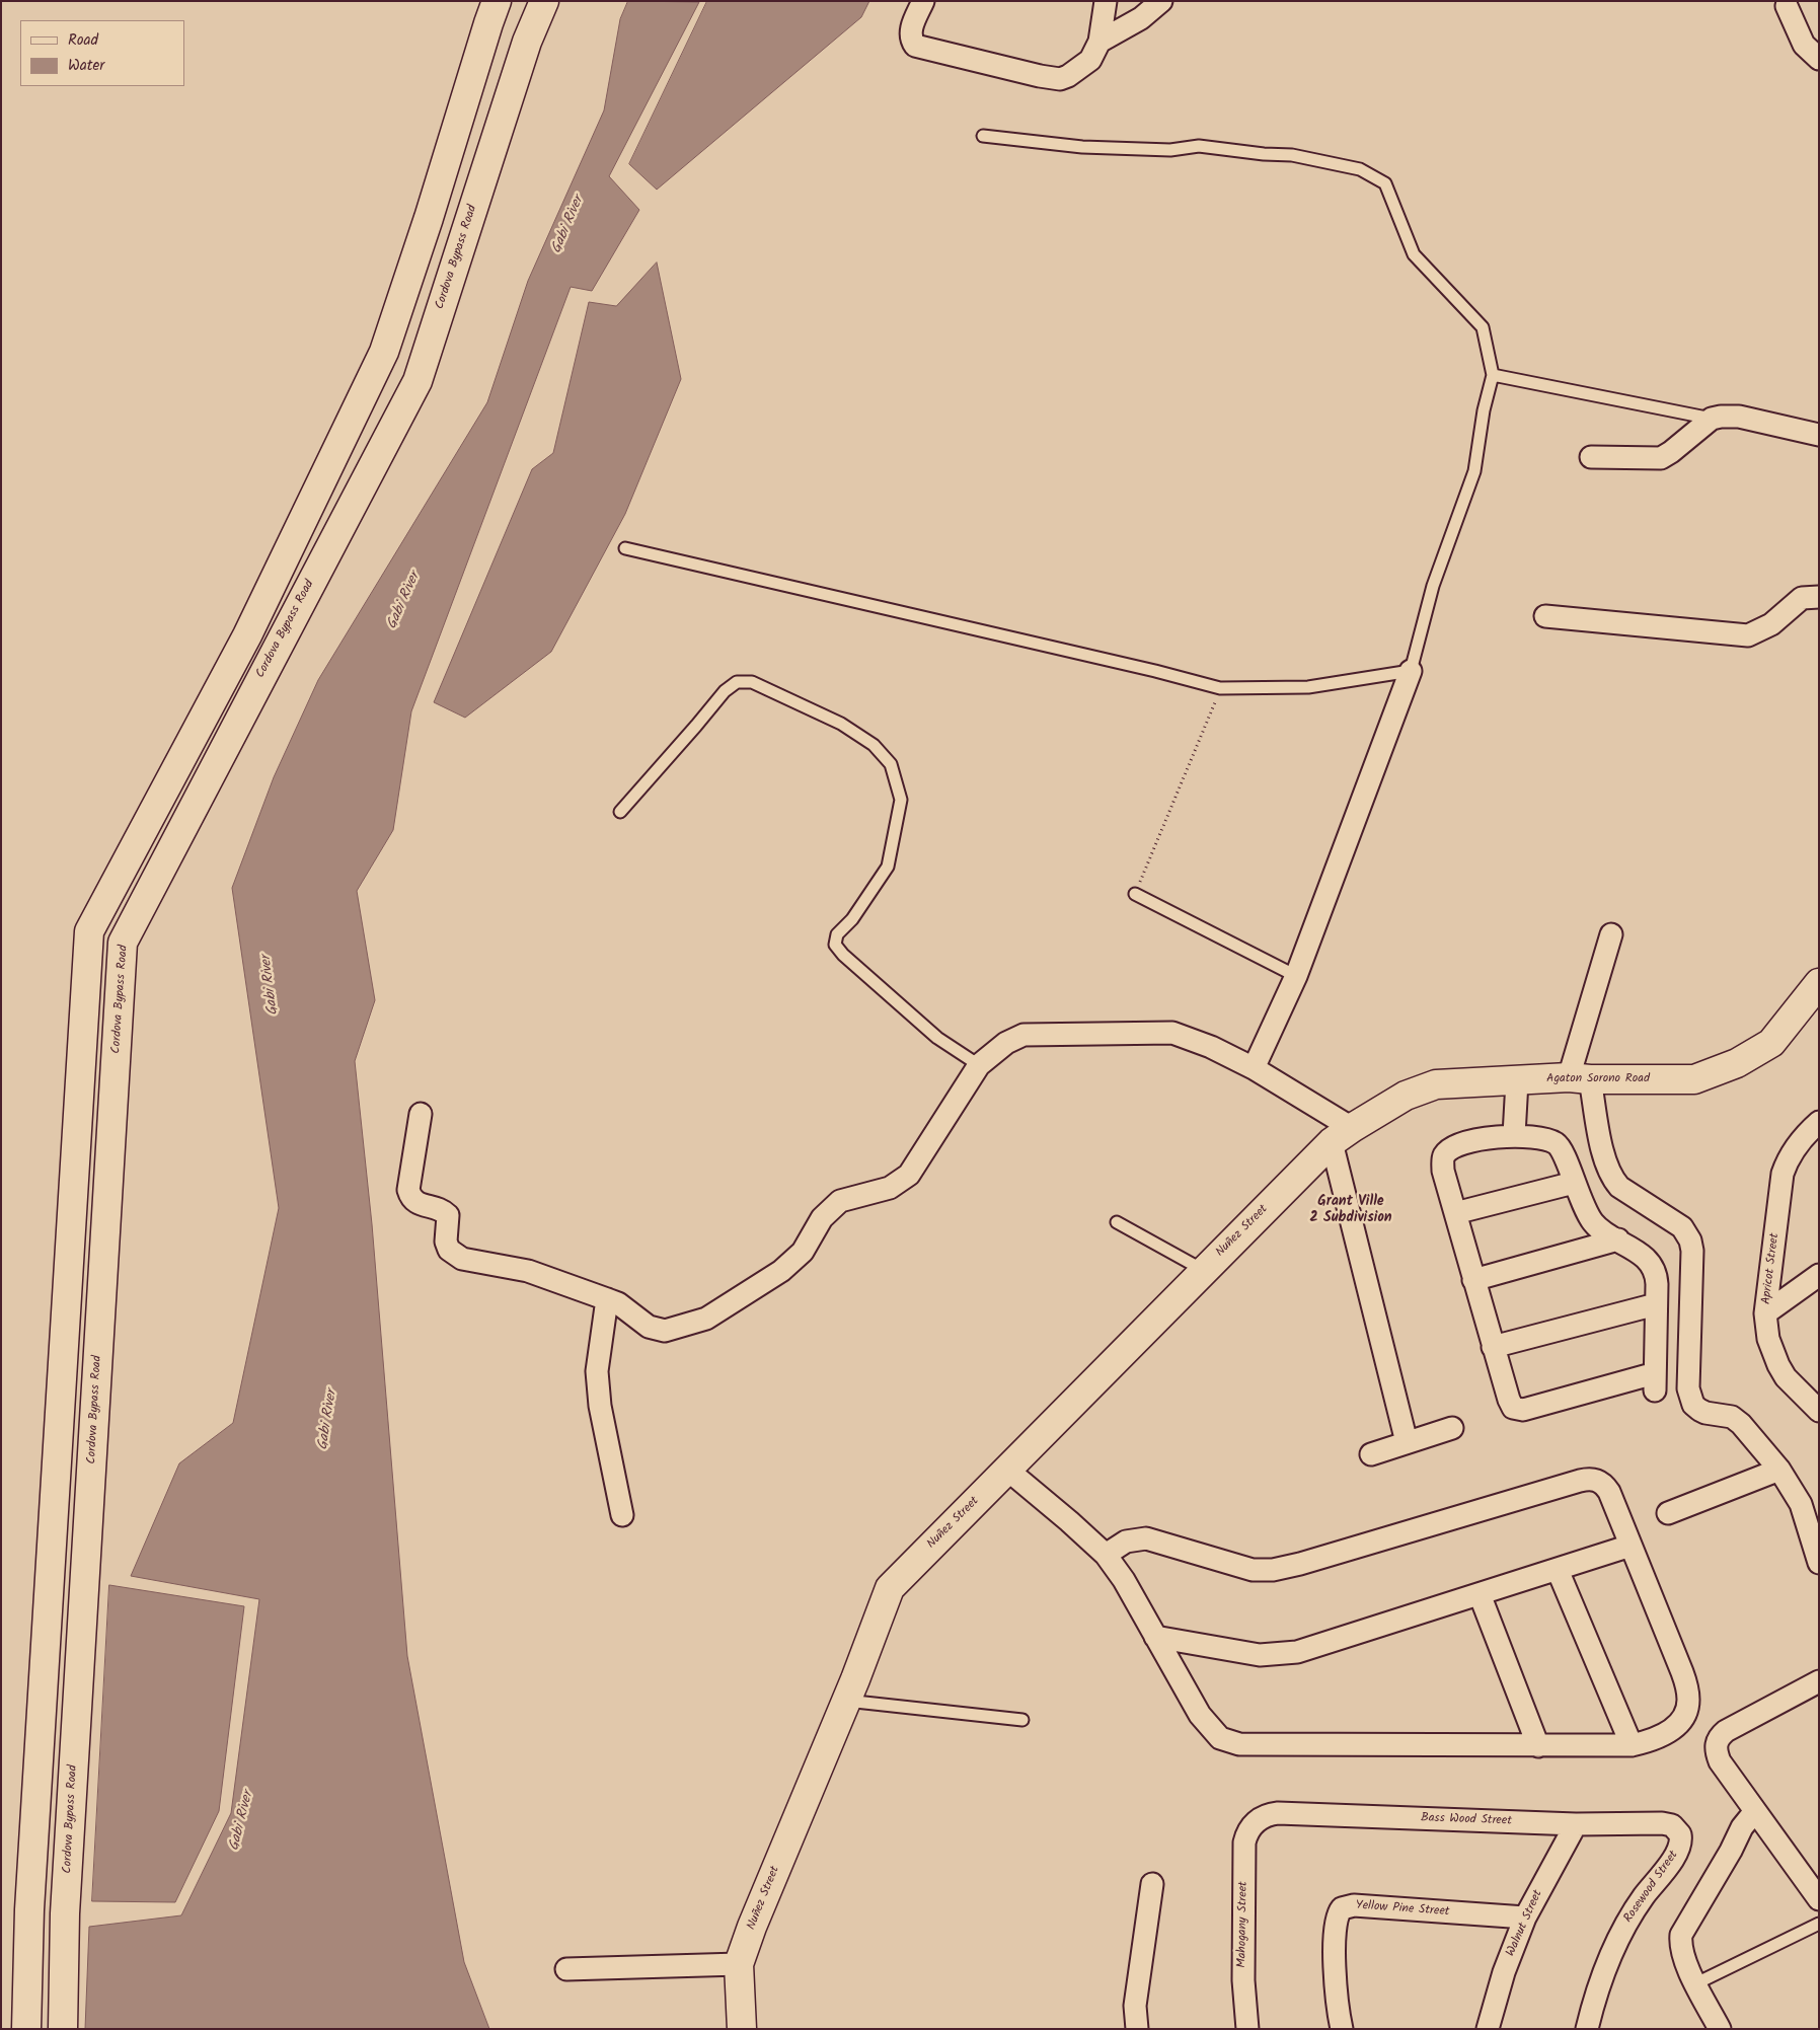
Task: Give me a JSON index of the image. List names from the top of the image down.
{
  "streets": {
    "main road": ["Cordova Bypass Road", "Agaton Sorono Road", "Nuñez Street"],
    "street": [
      "Apricot Street",
      "Bass Wood Street",
      "Rosewood Street",
      "Yellow Pine Street",
      "Walnut Street",
      "Mahogany Street"
    ]
  },
  "crossings": [
    ["Agaton Sorono Road", "Nuñez Street"],
    ["Bass Wood Street", "Rosewood Street"],
    ["Bass Wood Street", "Walnut Street"],
    ["Bass Wood Street", "Mahogany Street"],
    ["Yellow Pine Street", "Walnut Street"]
  ],
  "districts": ["Grant Ville 2 Subdivision"],
  "water": ["Gabi River"],
  "legend": ["Road", "Water"]
}
